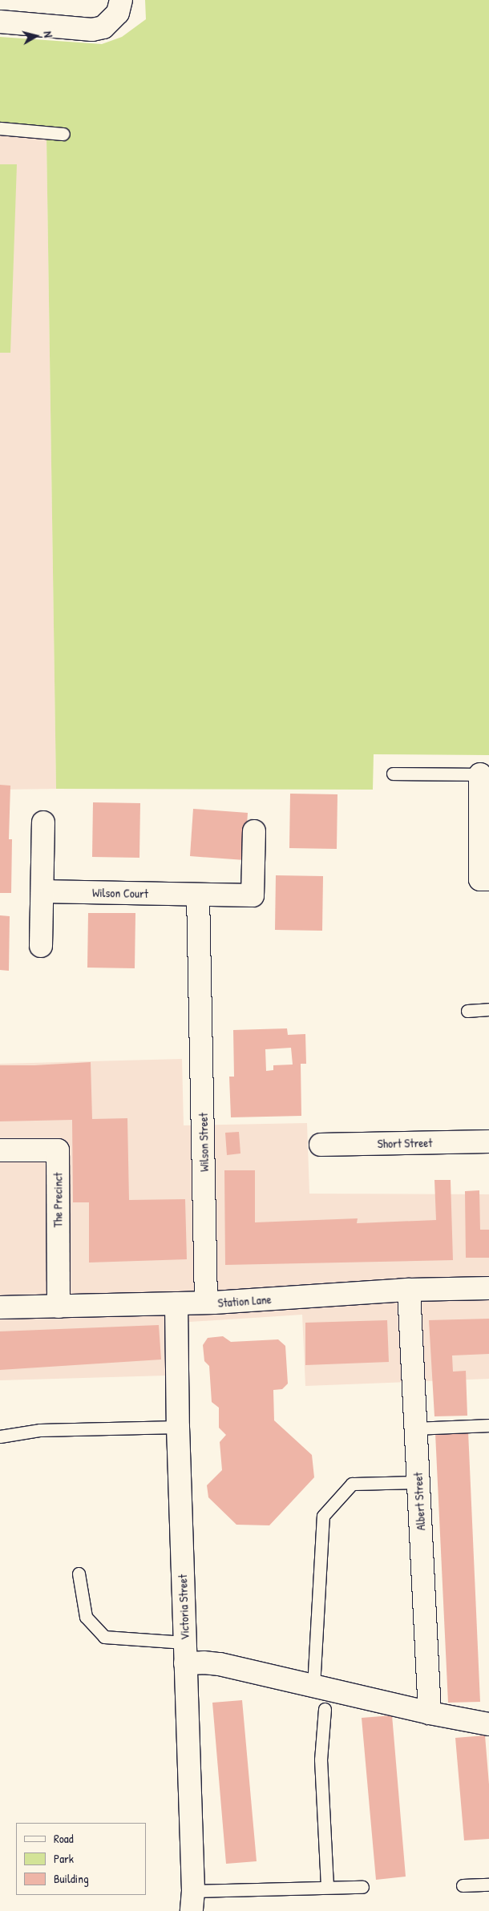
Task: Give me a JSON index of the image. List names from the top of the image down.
{
  "streets": {
    "street": [
      "Wilson Court",
      "Wilson Street",
      "Short Street",
      "The Precinct",
      "Station Lane",
      "Albert Street",
      "Victoria Street"
    ]
  },
  "crossings": [
    ["Wilson Court", "Wilson Street"],
    ["Wilson Street", "Station Lane"],
    ["The Precinct", "Station Lane"],
    ["Station Lane", "Albert Street"],
    ["Station Lane", "Victoria Street"]
  ],
  "legend": ["Road", "Park", "Building"],
  "north": "right"
}
